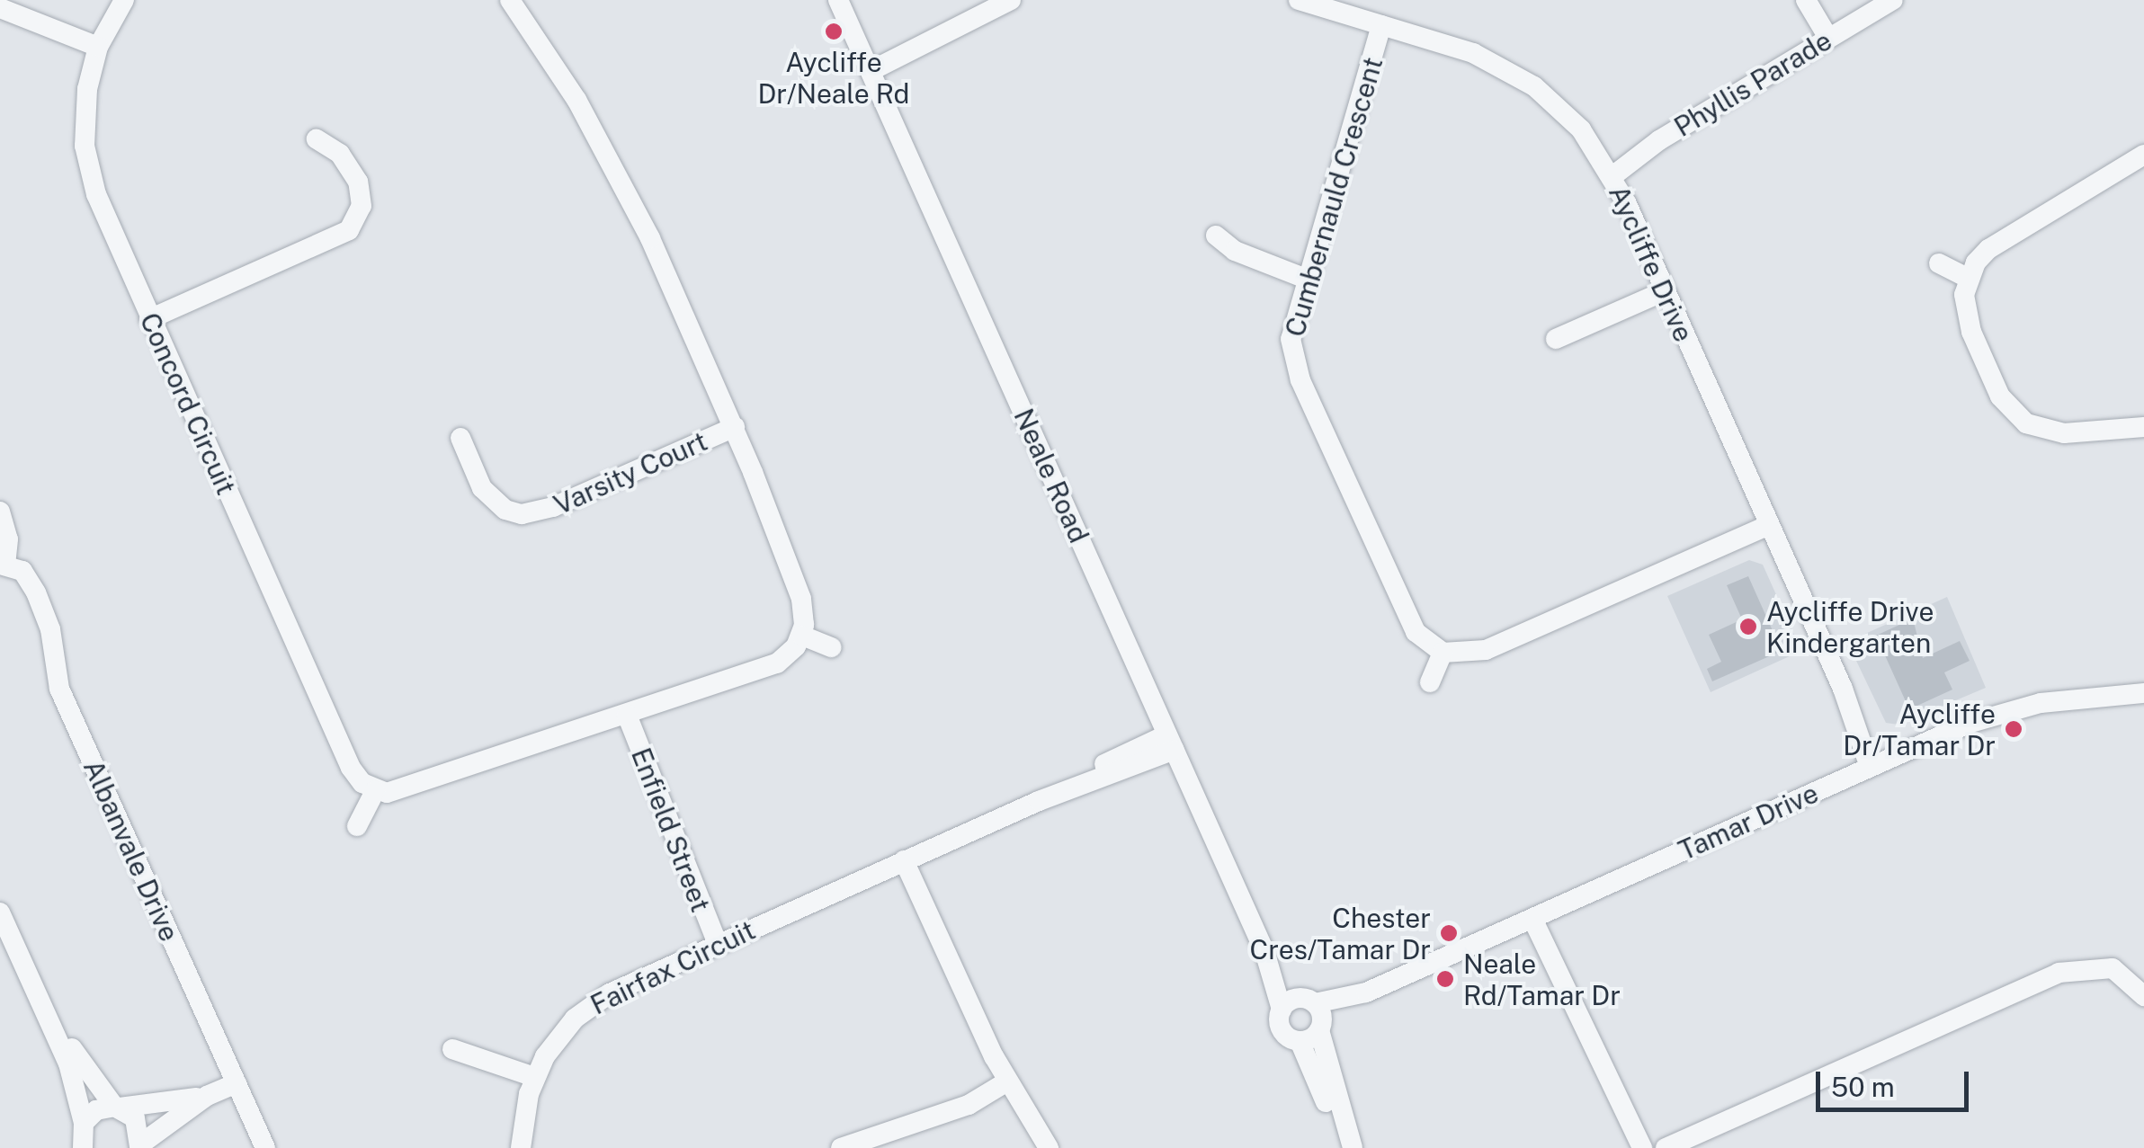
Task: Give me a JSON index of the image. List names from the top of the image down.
{
  "streets": {
    "street": [
      "Phyllis Parade",
      "Cumbernauld Crescent",
      "Aycliffe Drive",
      "Concord Circuit",
      "Varsity Court",
      "Neale Road",
      "Tamar Drive",
      "Enfield Street",
      "Albanvale Drive",
      "Fairfax Circuit"
    ]
  },
  "crossings": [
    ["Phyllis Parade", "Aycliffe Drive"],
    ["Cumbernauld Crescent", "Aycliffe Drive"],
    ["Aycliffe Drive", "Tamar Drive"],
    ["Neale Road", "Tamar Drive"],
    ["Neale Road", "Fairfax Circuit"],
    ["Enfield Street", "Fairfax Circuit"]
  ],
  "places": [
    "Aycliffe Dr/Neale Rd",
    "Aycliffe Drive Kindergarten",
    "Aycliffe Dr/Tamar Dr",
    "Chester Cres/Tamar Dr",
    "Neale Rd/Tamar Dr"
  ],
  "scale_bar": "50 m"
}
